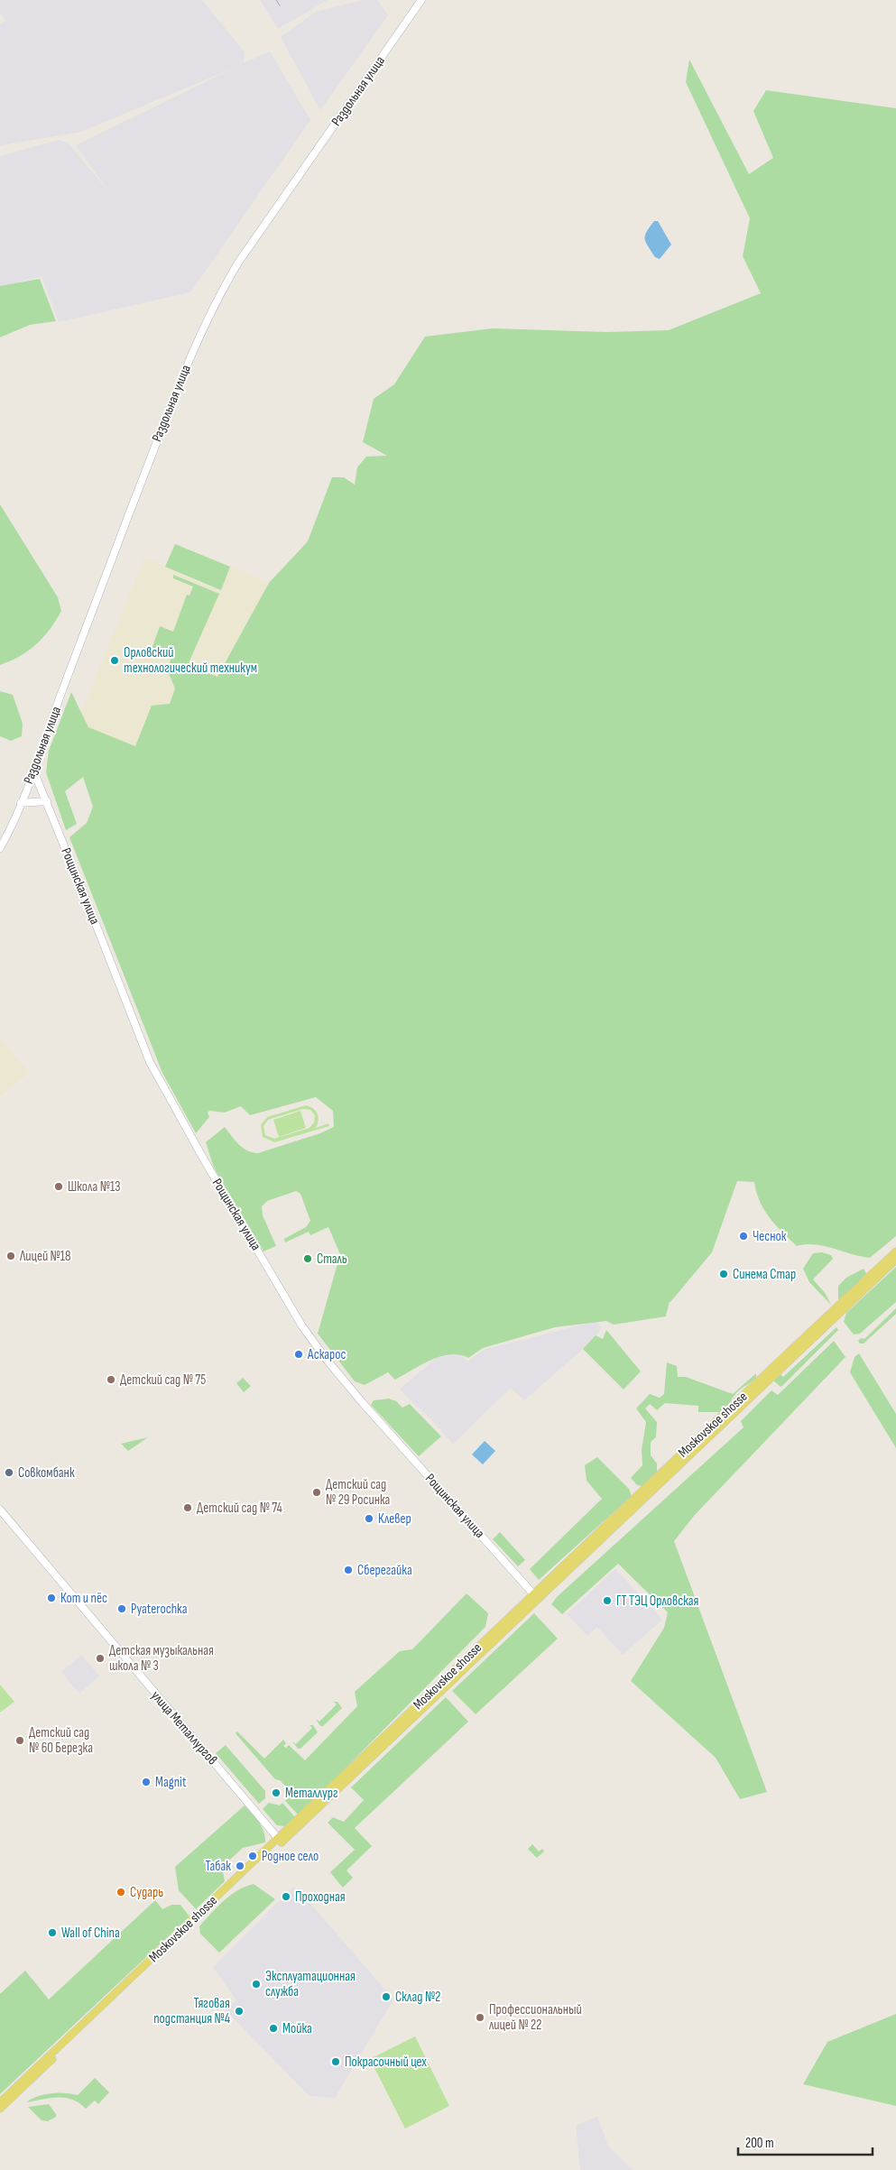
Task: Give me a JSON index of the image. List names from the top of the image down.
{
  "streets": {
    "main road": [
      "Раздольная улица",
      "Рощинская улица",
      "Moskovskoe shosse",
      "улица Металлургов"
    ]
  },
  "crossings": [
    ["Раздольная улица", "Рощинская улица"],
    ["Рощинская улица", "Moskovskoe shosse"],
    ["Moskovskoe shosse", "улица Металлургов"]
  ],
  "places": [
    "Орловский технологический техникум",
    "Школа №13",
    "Чеснок",
    "Лицей №18",
    "Сталь",
    "Синема Стар",
    "Аскарос",
    "Детский сад № 75",
    "Совкомбанк",
    "Детский сад № 29 Росинка",
    "Детский сад № 74",
    "Клевер",
    "Сберегайка",
    "Кот и пёс",
    "ГТ ТЭЦ Орловская",
    "Pyaterochka",
    "Детская музыкальная школа № 3",
    "Детский сад № 60 Березка",
    "Magnit",
    "Металлург",
    "Родное село",
    "Табак",
    "Сударь",
    "Проходная",
    "Wall of China",
    "Эксплуатационная служба",
    "Склад №2",
    "Тяговая подстанция №4",
    "Профессиональный лицей № 22",
    "Мойка",
    "Покрасочный цех"
  ],
  "scale_bar": "200 m"
}
